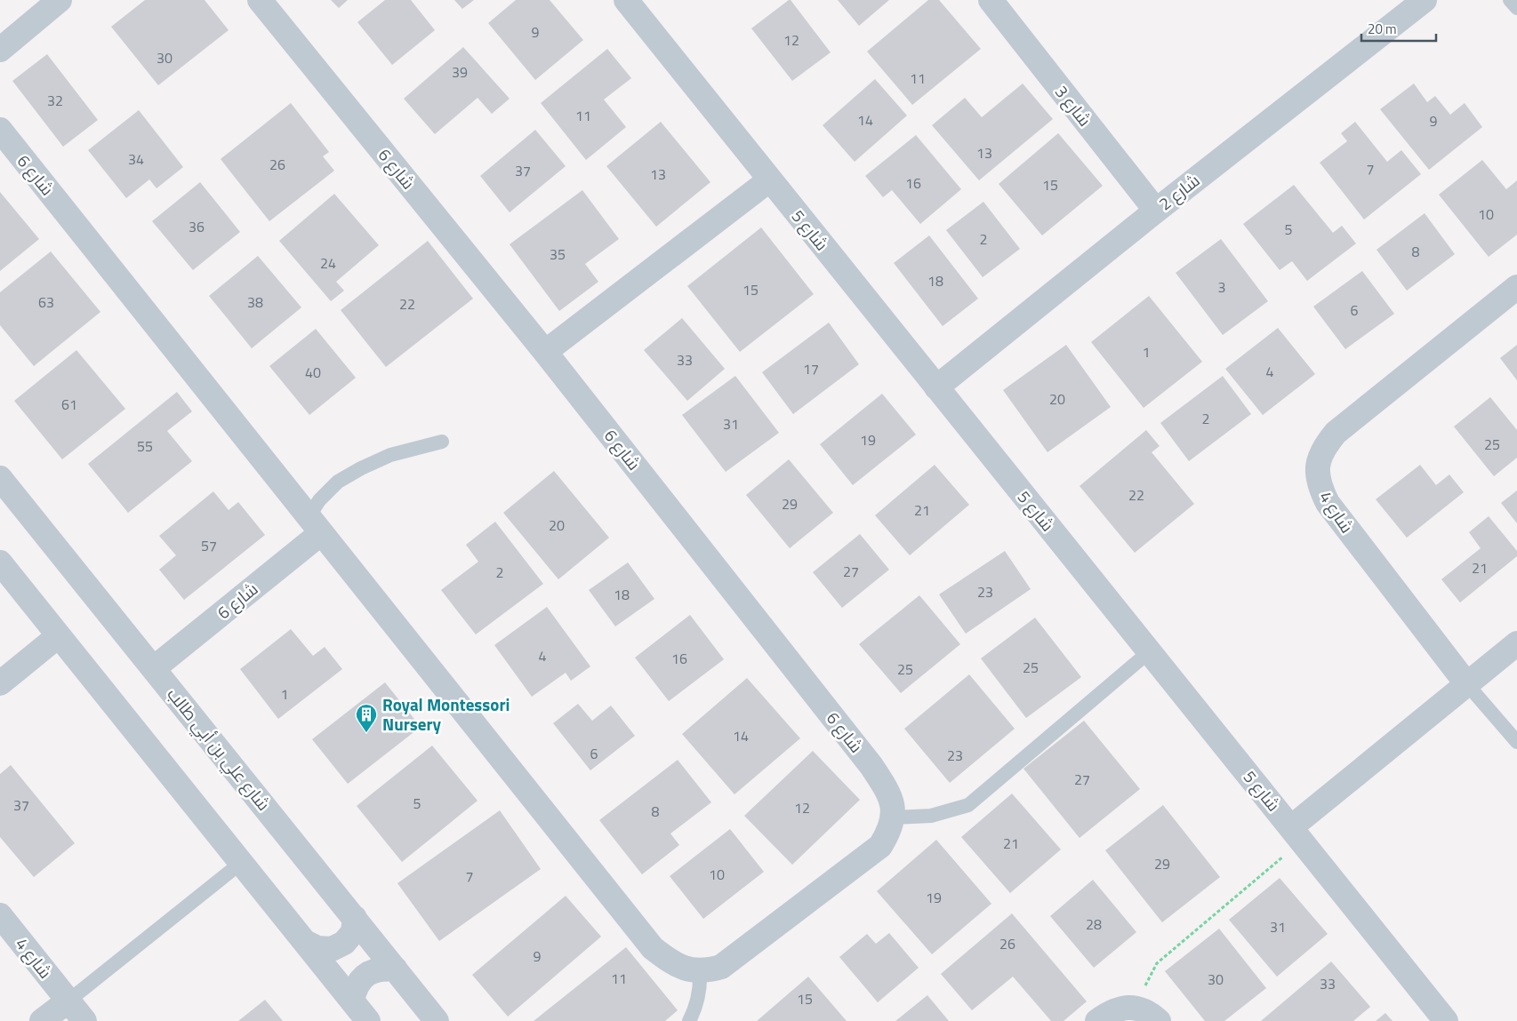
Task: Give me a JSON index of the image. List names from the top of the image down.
{
  "streets": {
    "street": [
      "شارع 3",
      "شارع 6",
      "شارع 2",
      "شارع 5",
      "شارع 4",
      "شارع علي بن أبي طالب"
    ]
  },
  "crossings": [
    ["شارع 3", "شارع 2"],
    ["شارع 6", "شارع علي بن أبي طالب"],
    ["شارع 2", "شارع 5"]
  ],
  "places": {
    "building": ["Royal Montessori Nursery"]
  },
  "house_numbers": [
    "9",
    "12",
    "30",
    "39",
    "11",
    "32",
    "11",
    "14",
    "9",
    "13",
    "34",
    "26",
    "7",
    "37",
    "13",
    "16",
    "15",
    "10",
    "36",
    "5",
    "2",
    "8",
    "35",
    "24",
    "18",
    "3",
    "15",
    "63",
    "38",
    "22",
    "6",
    "1",
    "33",
    "17",
    "4",
    "40",
    "20",
    "61",
    "2",
    "31",
    "19",
    "25",
    "55",
    "22",
    "29",
    "21",
    "20",
    "57",
    "21",
    "27",
    "2",
    "23",
    "18",
    "4",
    "16",
    "25",
    "25",
    "1",
    "14",
    "6",
    "23",
    "27",
    "5",
    "37",
    "12",
    "8",
    "21",
    "29",
    "10",
    "7",
    "19",
    "28",
    "31",
    "26",
    "9",
    "11",
    "30",
    "33",
    "15"
  ],
  "scale_bar": "20 m"
}
